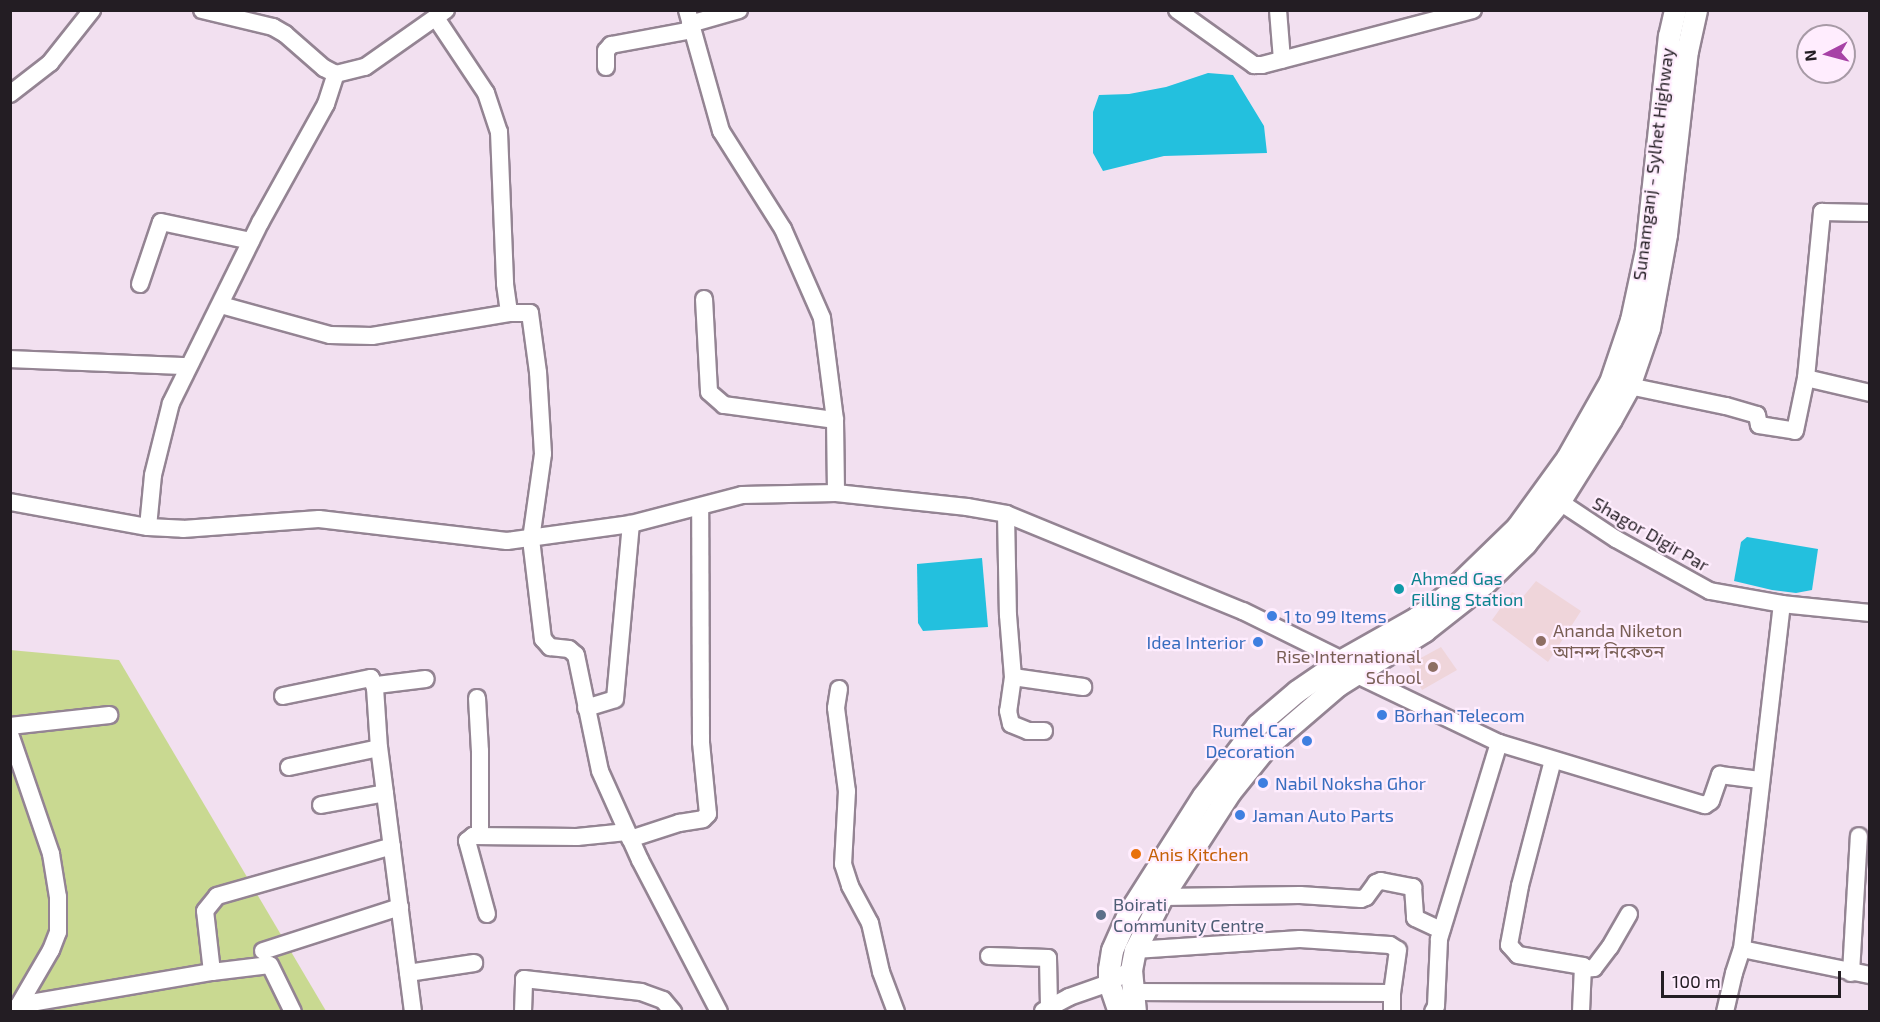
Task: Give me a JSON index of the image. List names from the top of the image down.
{
  "streets": {
    "main road": ["Sunamganj - Sylhet Highway"],
    "street": ["Shagor Digir Par"]
  },
  "crossings": [
    ["Sunamganj - Sylhet Highway", "Shagor Digir Par"]
  ],
  "places": [
    "Ahmed Gas Filling Station",
    "1 to 99 Items",
    "Ananda Niketon আনন্দ নিকেতন",
    "Idea Interior",
    "Rise International School",
    "Borhan Telecom",
    "Rumel Car Decoration",
    "Nabil Noksha Ghor",
    "Jaman Auto Parts",
    "Anis Kitchen",
    "Boirati Community Centre"
  ],
  "scale_bar": "100 m",
  "north": "left"
}
